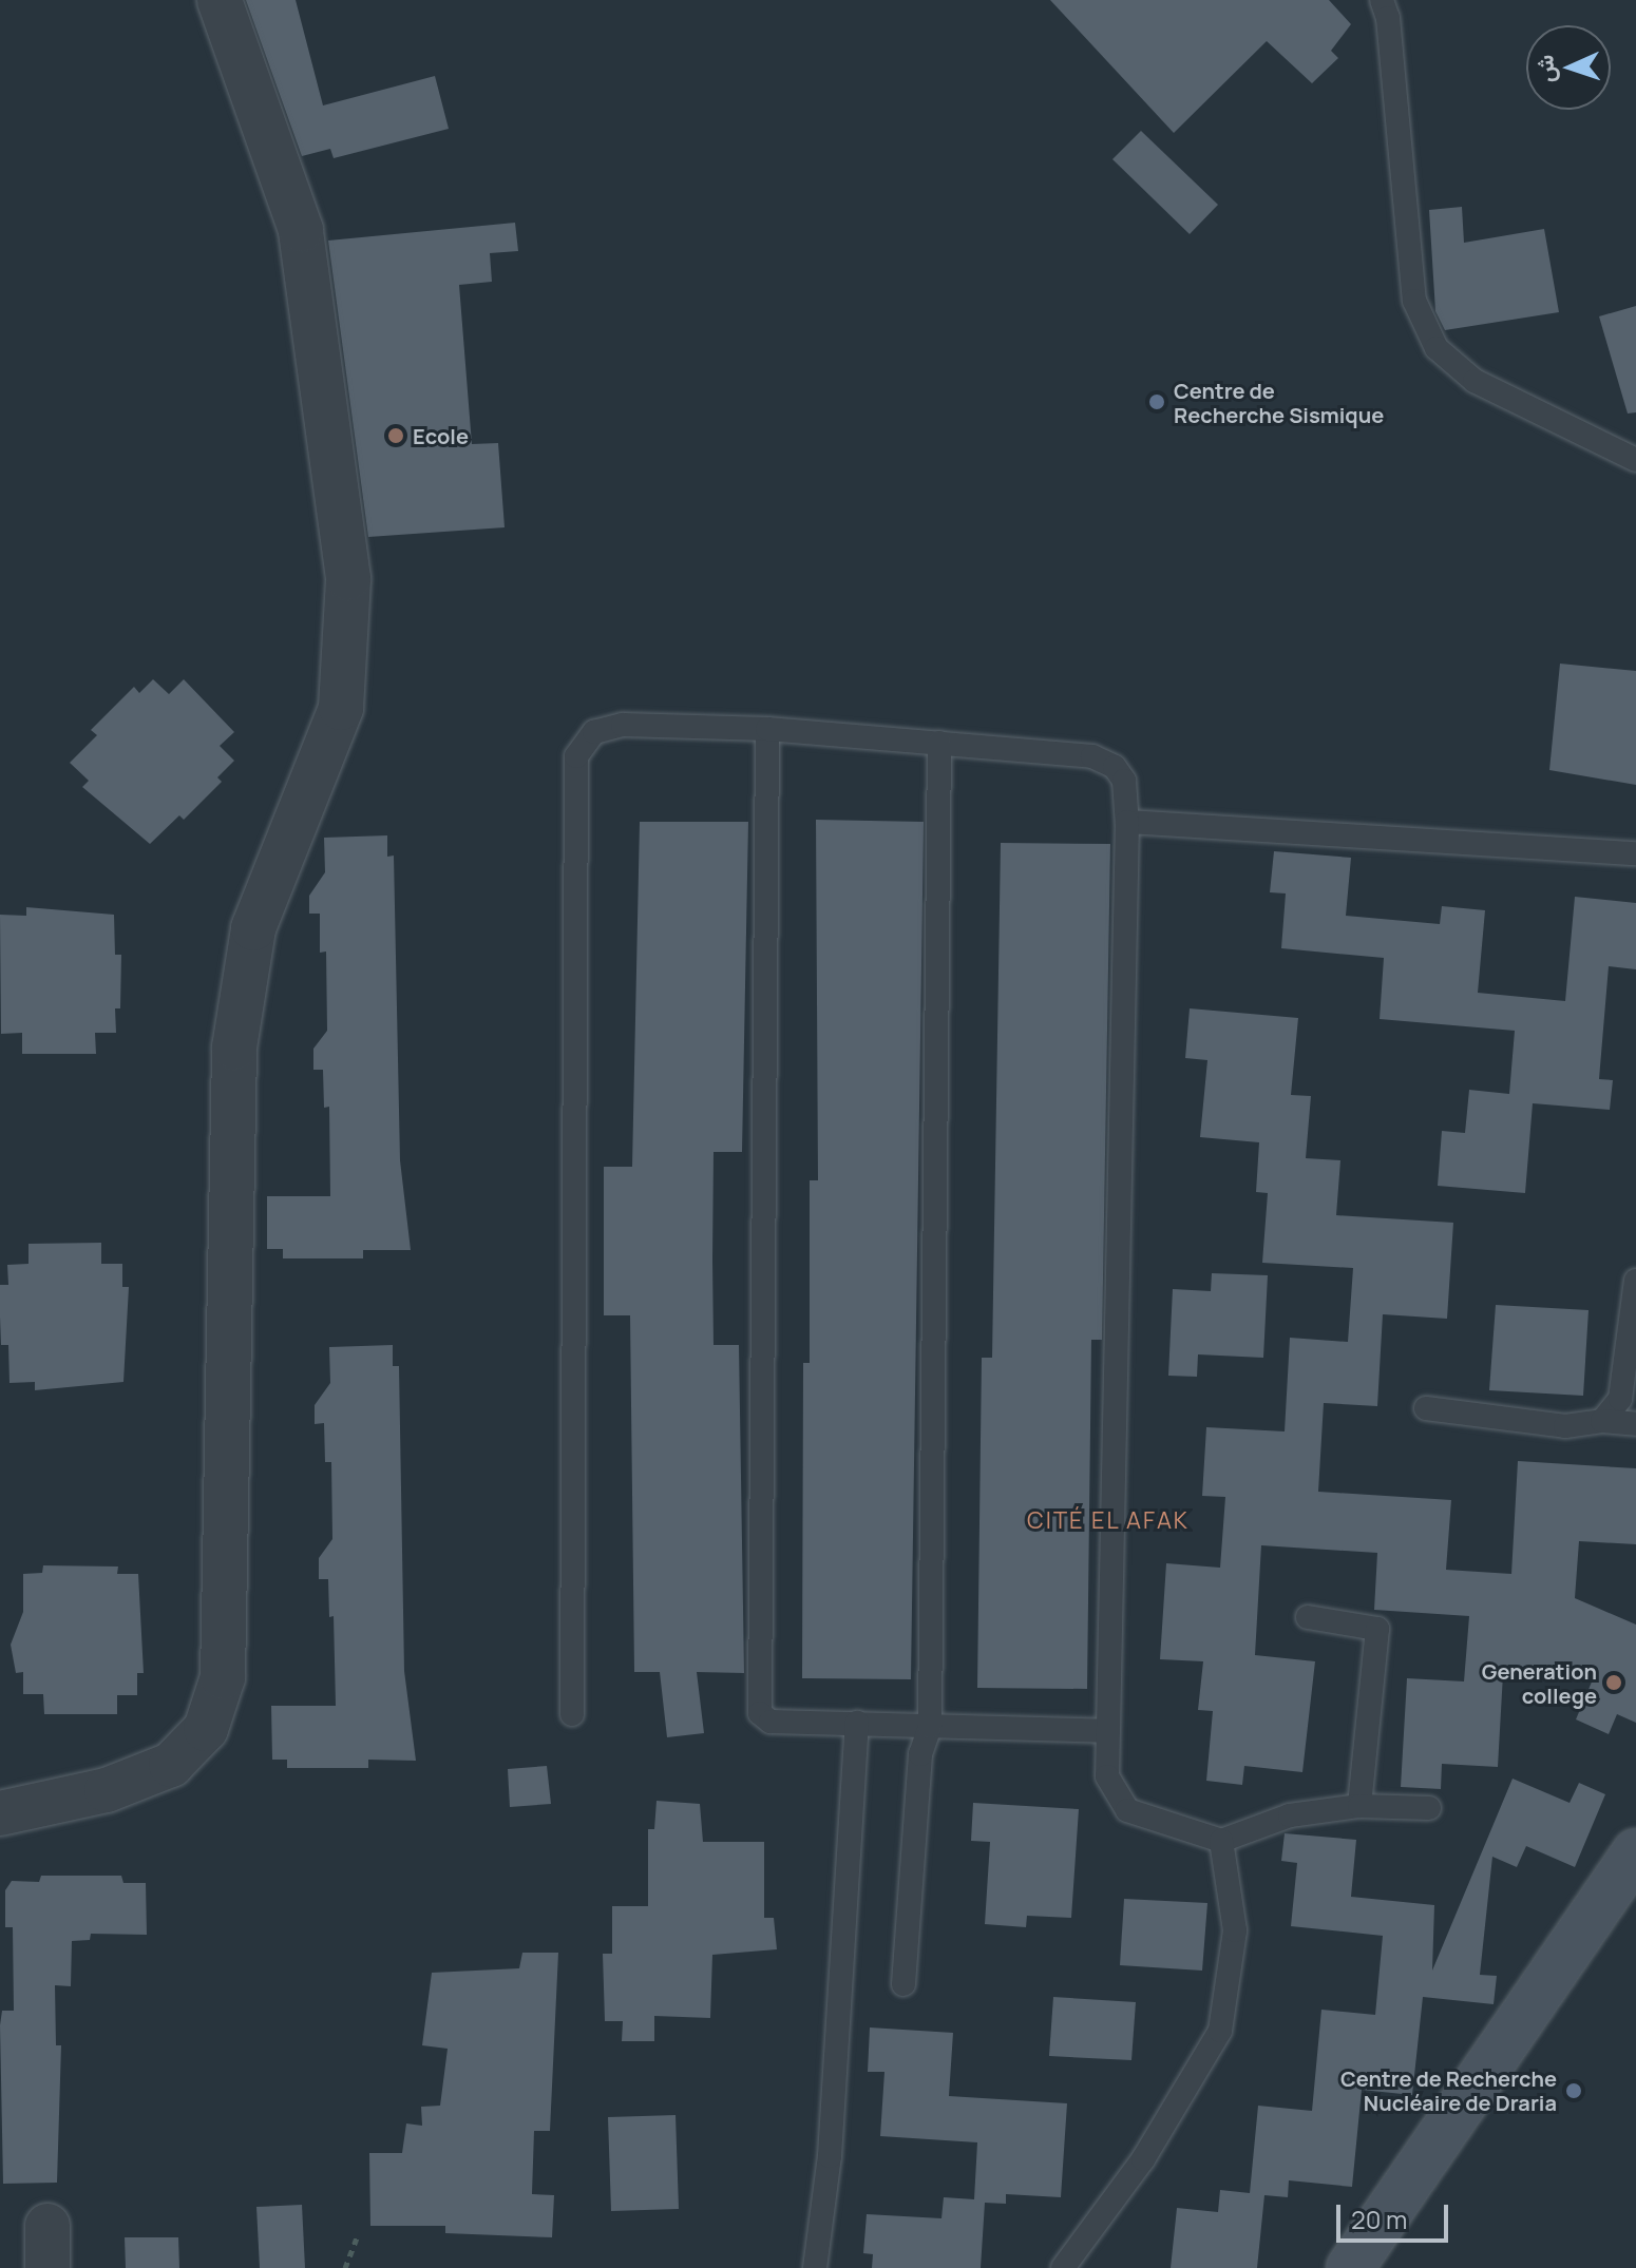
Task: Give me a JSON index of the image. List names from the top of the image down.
{
  "districts": ["CITÉ EL AFAK"],
  "places": [
    "Centre de Recherche Sismique",
    "Ecole",
    "Generation college",
    "Centre de Recherche Nucléaire de Draria"
  ],
  "scale_bar": "20 m",
  "north": "left"
}
